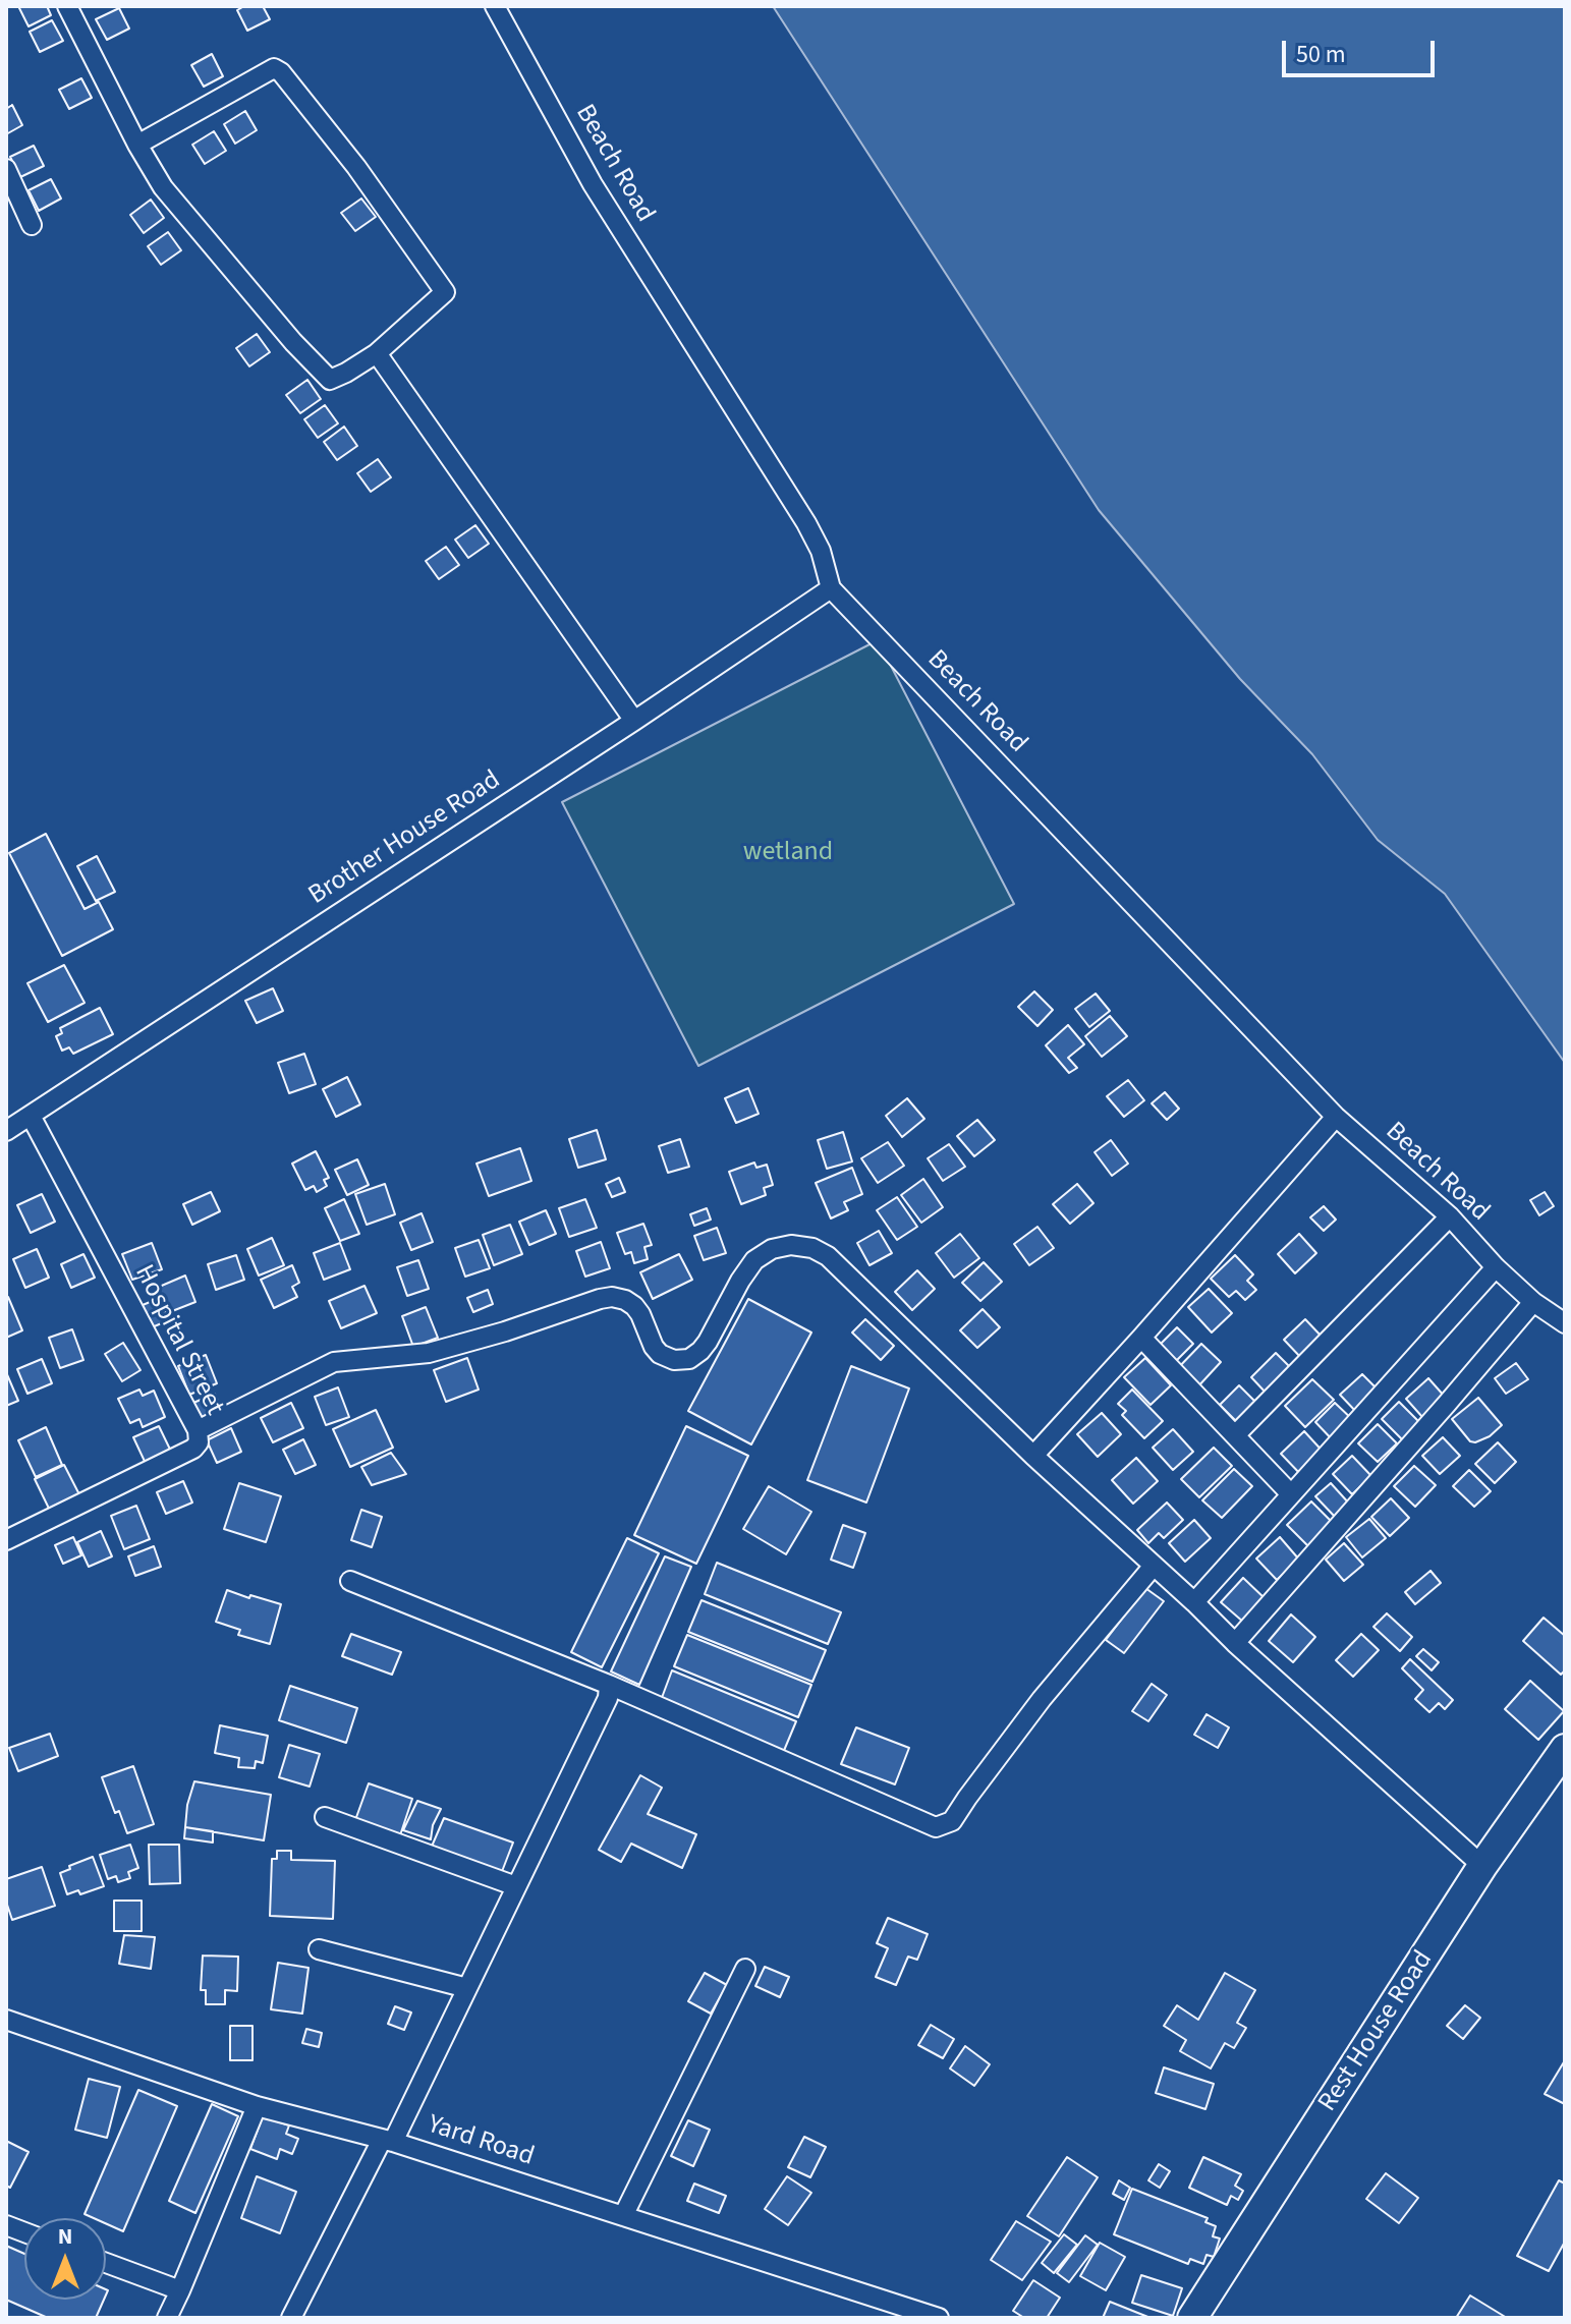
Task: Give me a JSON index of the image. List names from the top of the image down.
{
  "streets": {
    "main road": ["Rest House Road"],
    "street": [
      "Beach Road",
      "Brother House Road",
      "Hospital Street",
      "Yard Road"
    ]
  },
  "crossings": [
    ["Beach Road", "Brother House Road"],
    ["Brother House Road", "Hospital Street"]
  ],
  "parks": ["wetland"],
  "scale_bar": "50 m",
  "north": "top"
}
